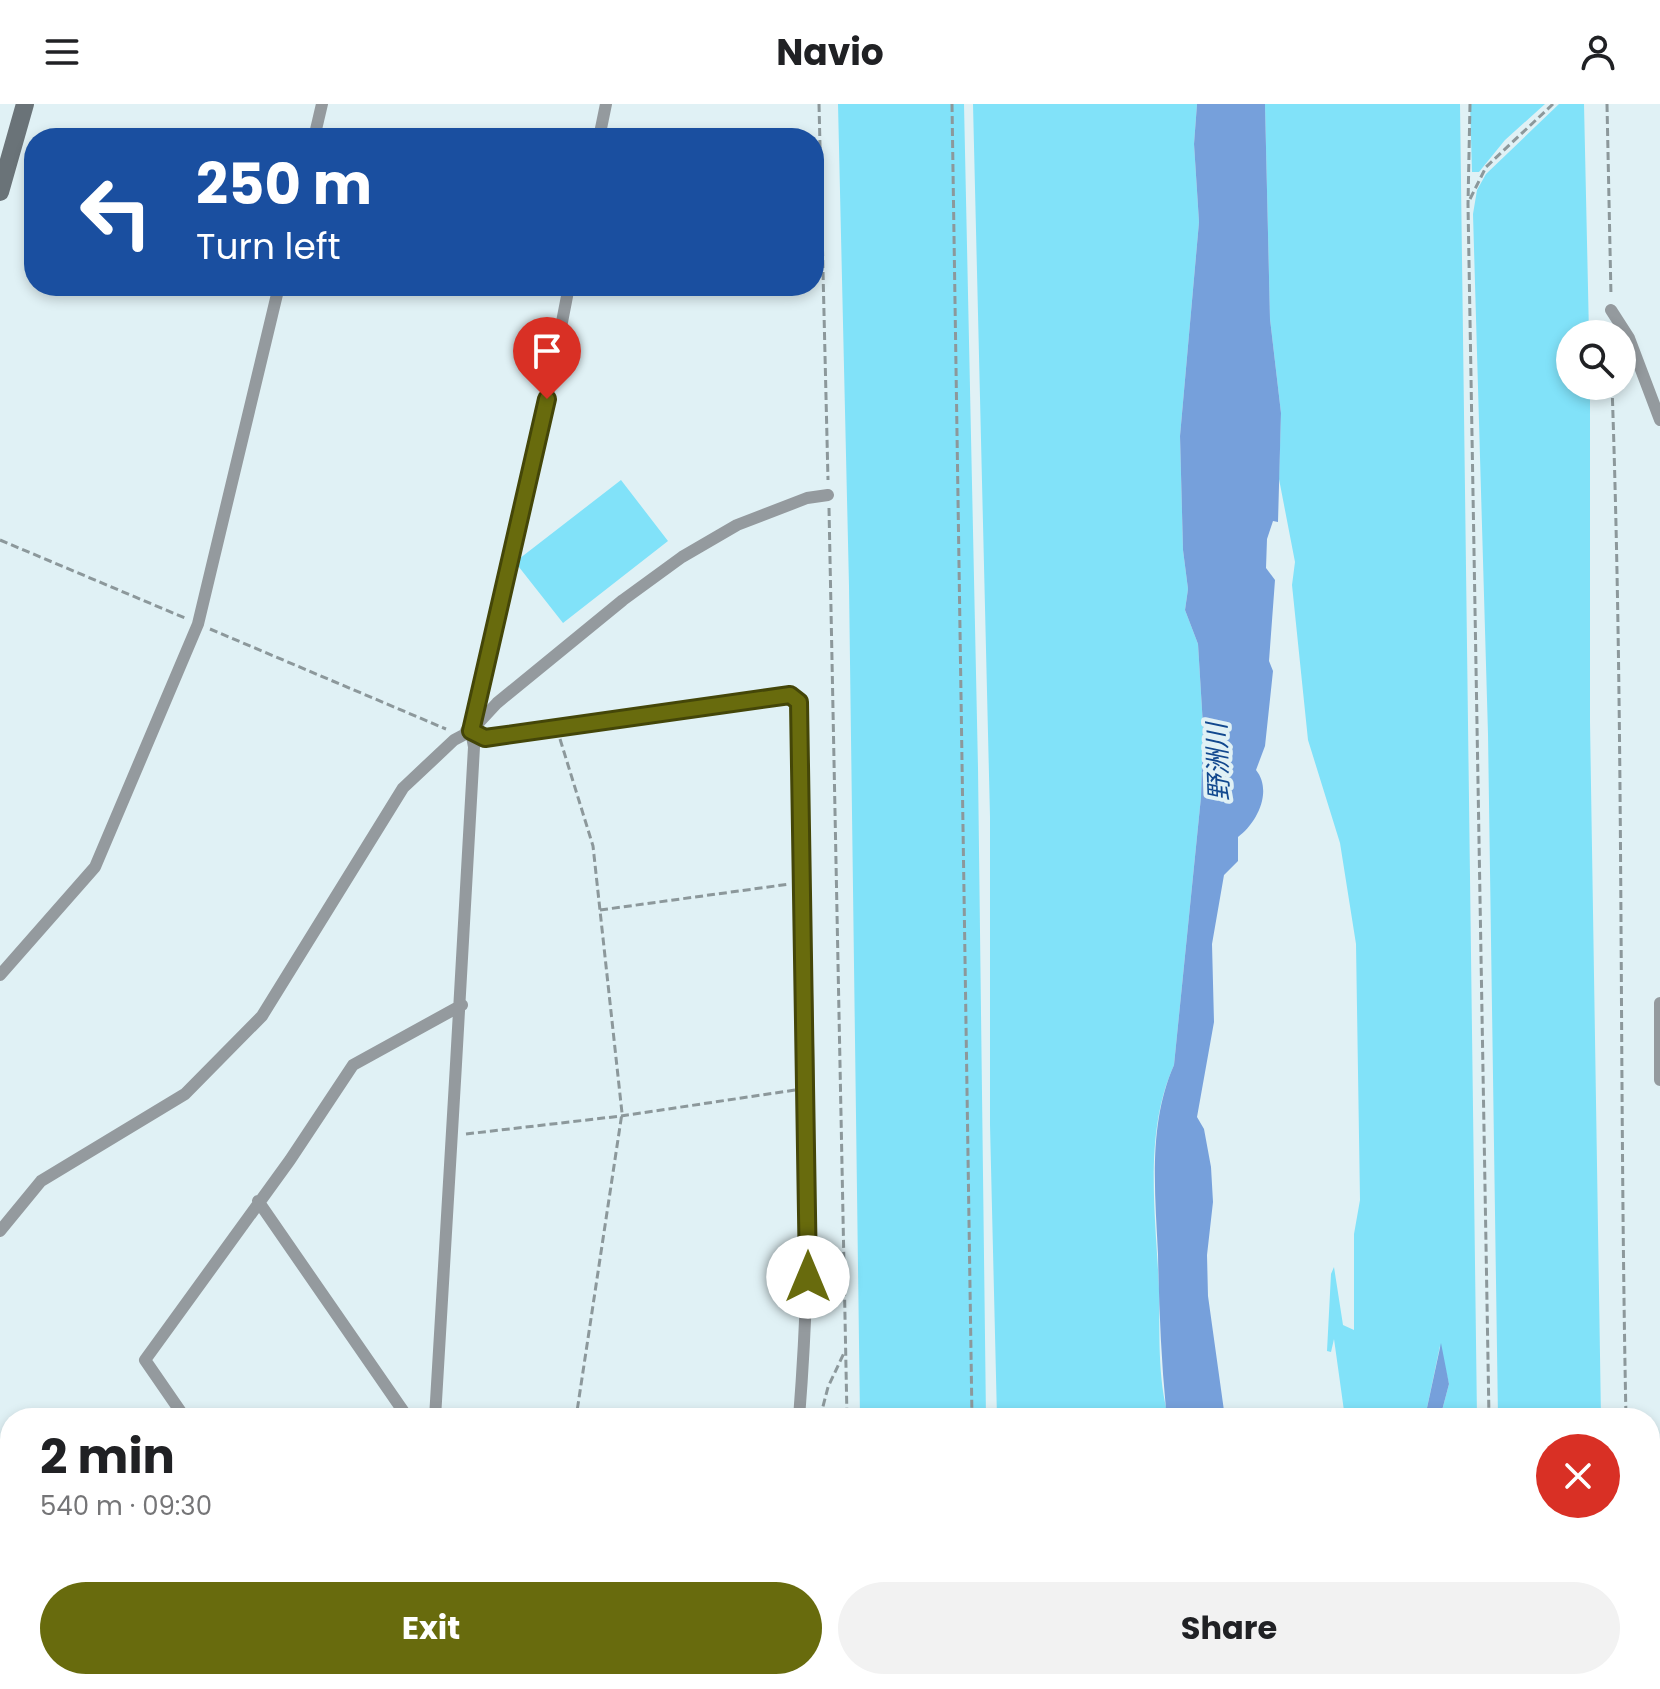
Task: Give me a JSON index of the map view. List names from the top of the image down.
{
  "water": ["野洲川"],
  "page": {
    "header": "Navio",
    "turn": ["250 m", "Turn left"],
    "heading": ["2 min", "540 m · 09:30"],
    "buttons": ["Exit", "Share"]
  }
}
